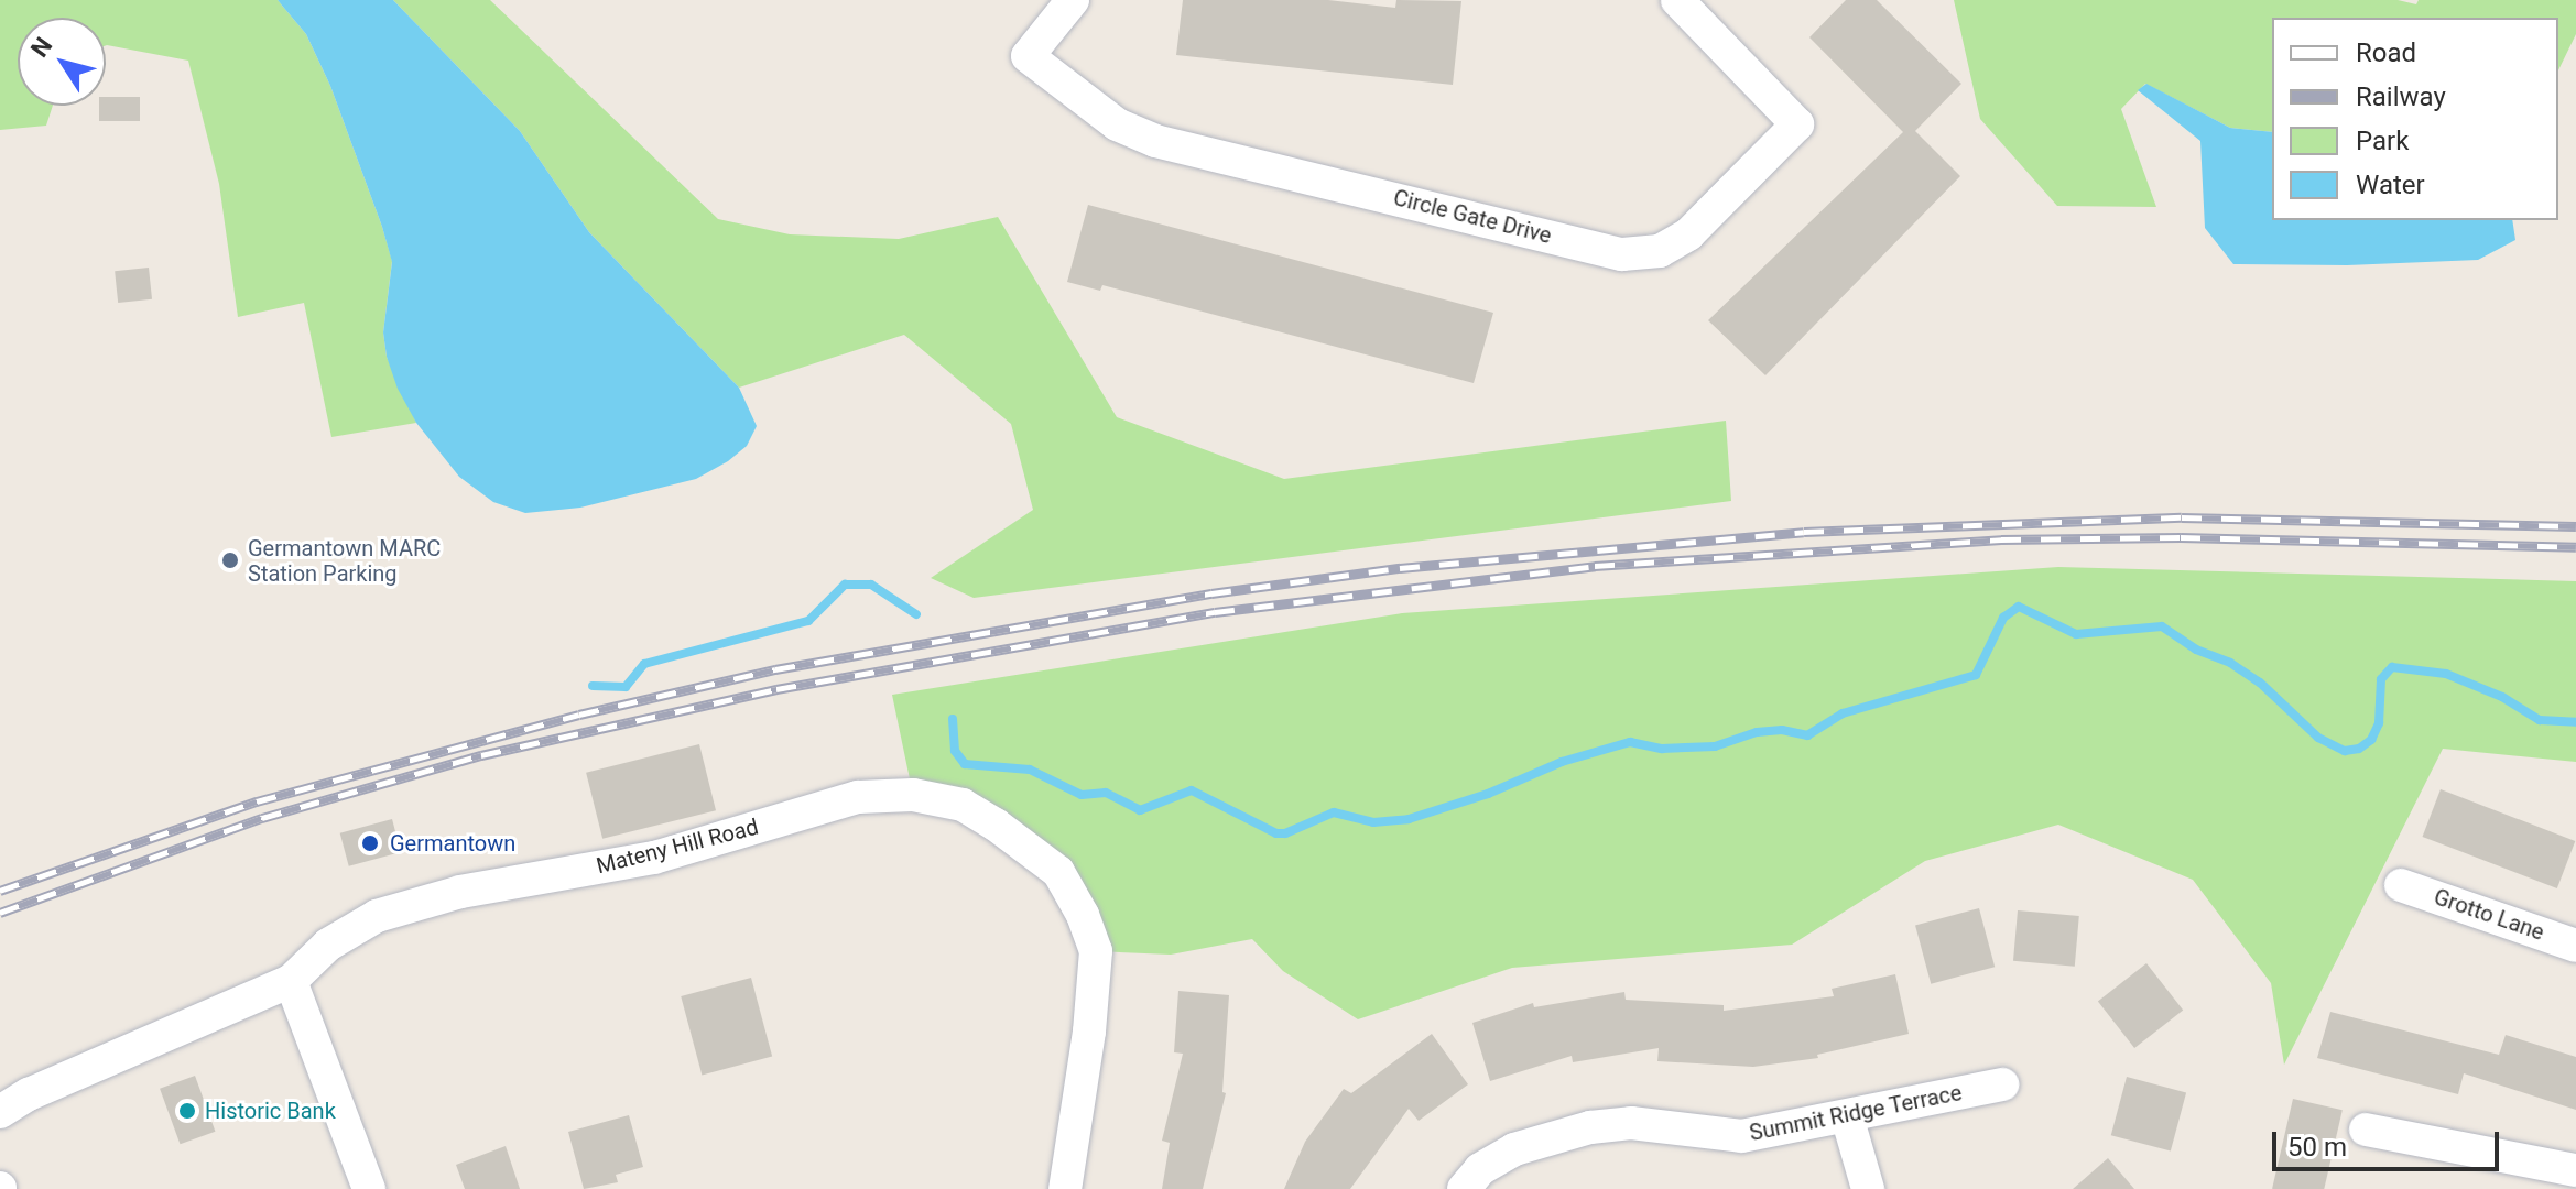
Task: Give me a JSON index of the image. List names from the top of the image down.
{
  "streets": {
    "street": [
      "Circle Gate Drive",
      "Mateny Hill Road",
      "Grotto Lane",
      "Summit Ridge Terrace"
    ]
  },
  "places": ["Germantown MARC Station Parking", "Germantown", "Historic Bank"],
  "legend": [
    "Road",
    "Railway",
    "Park",
    "Water"
  ],
  "scale_bar": "50 m",
  "north": "top left"
}
